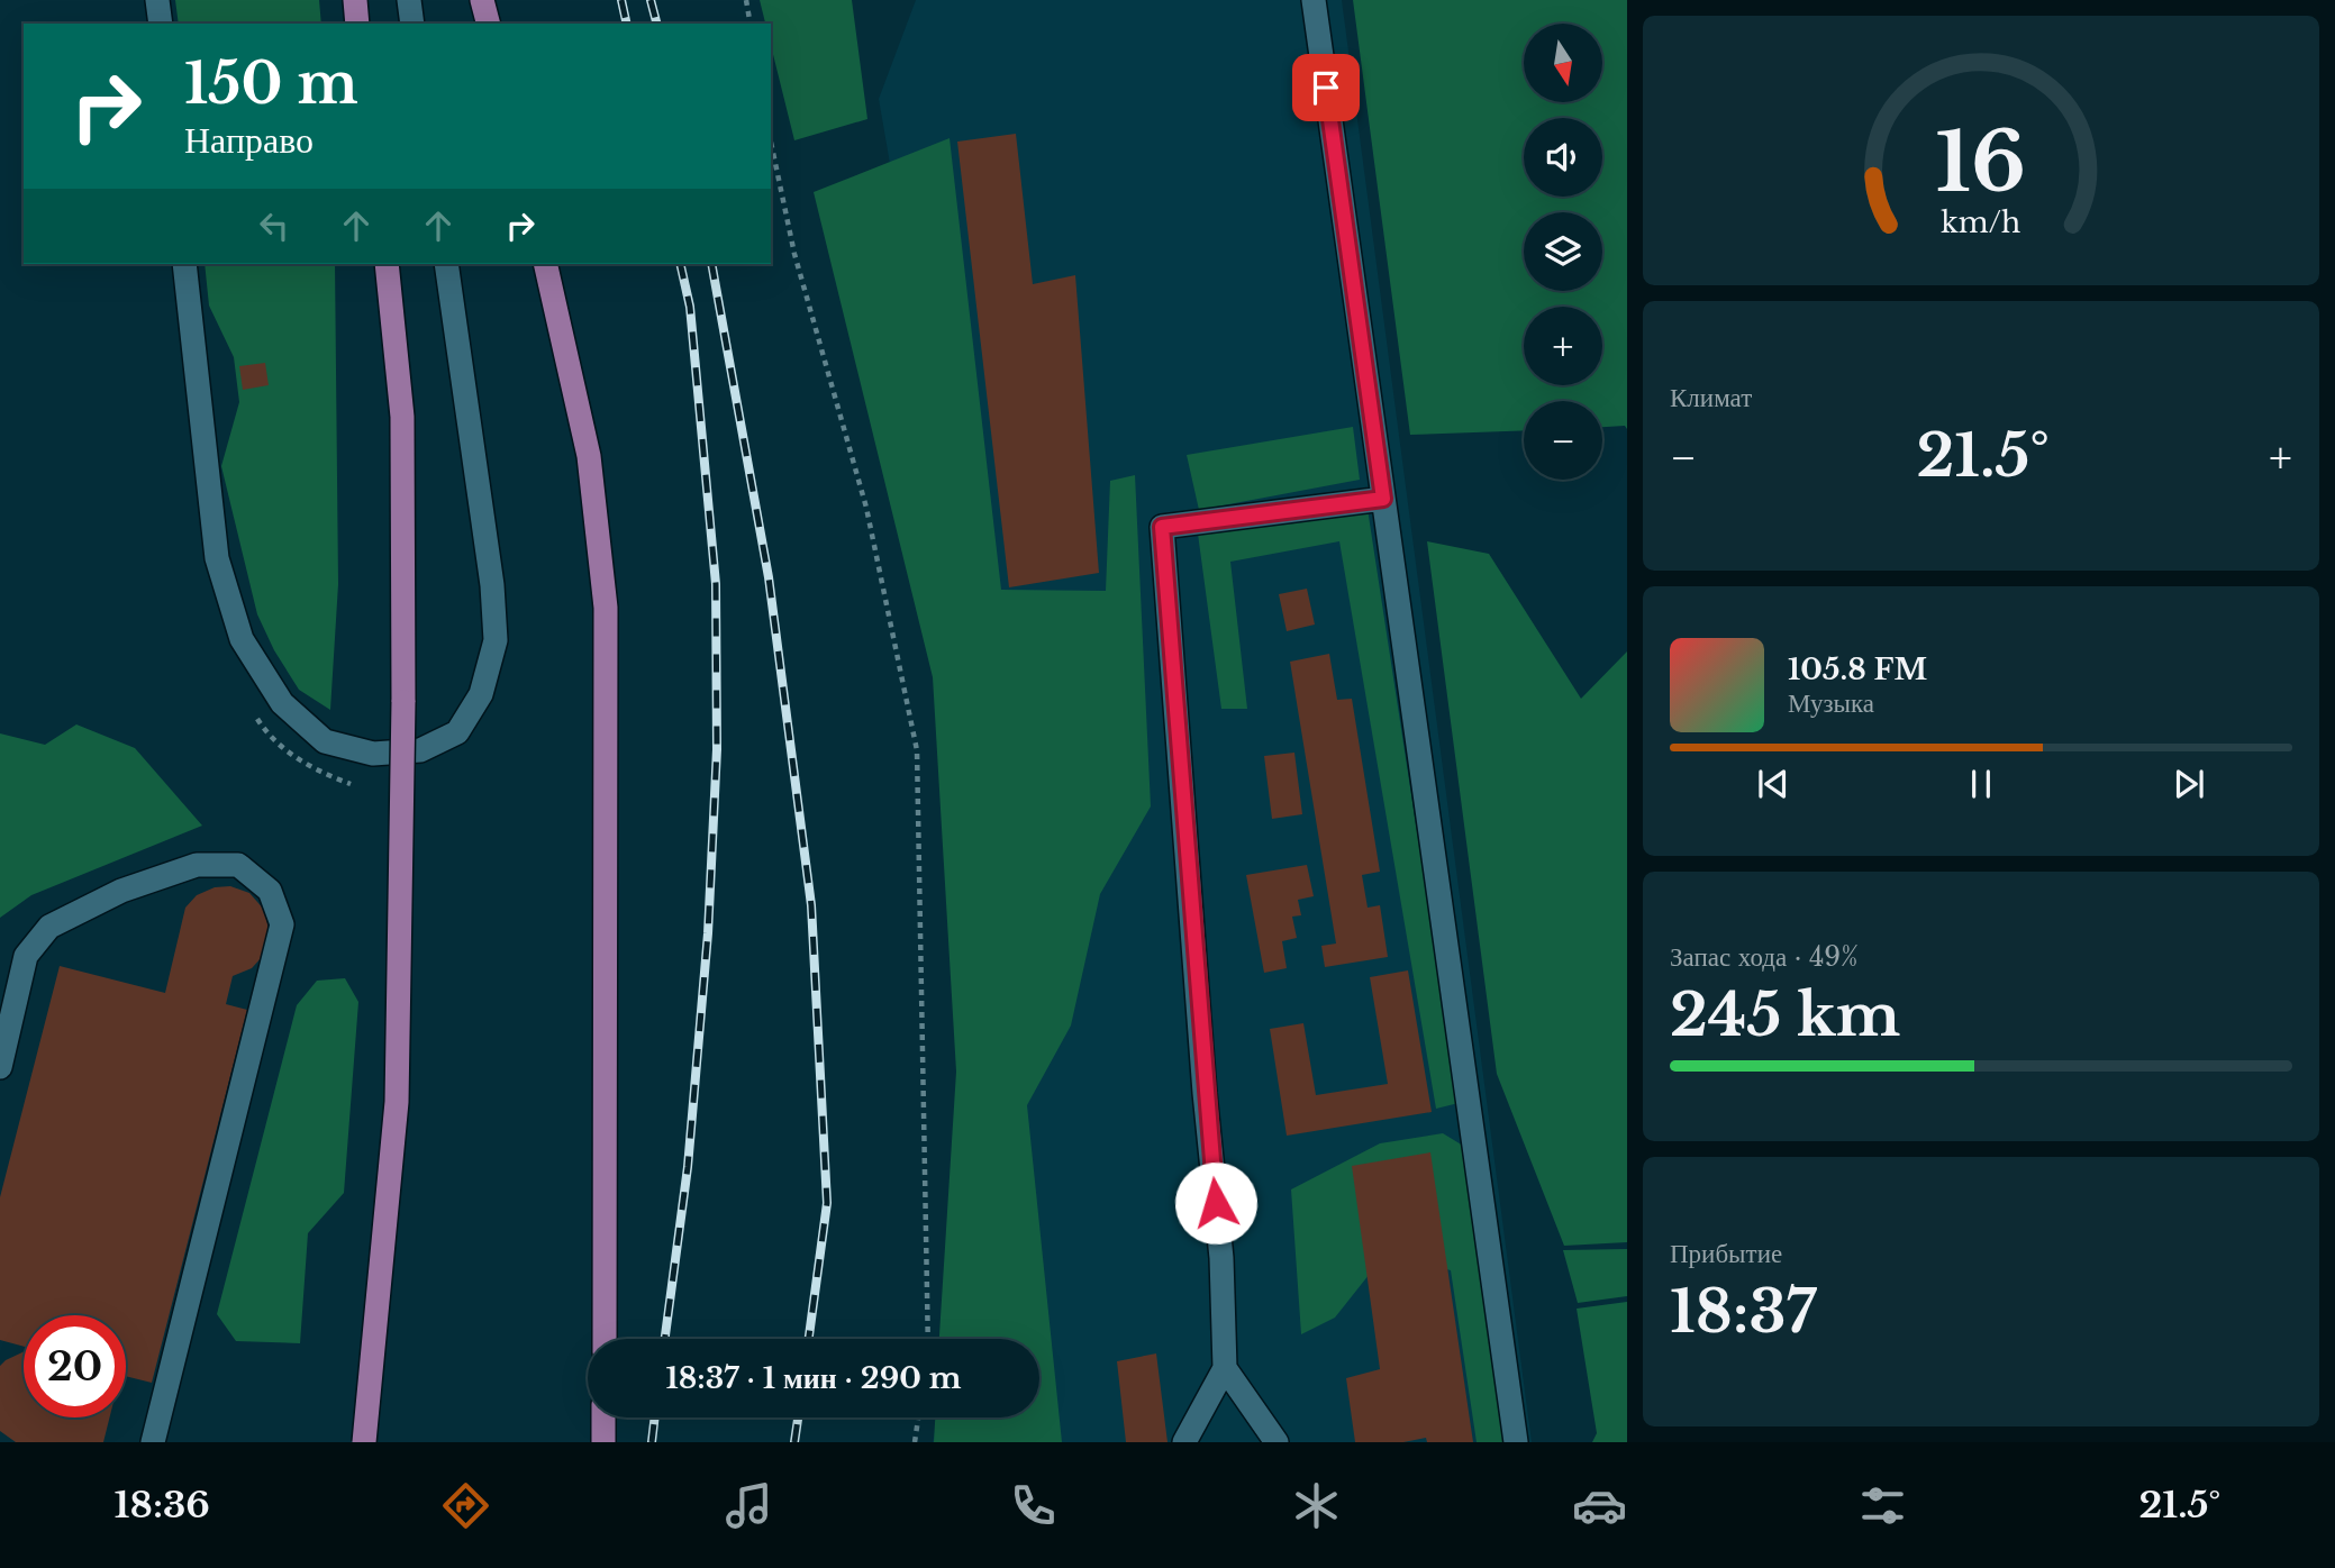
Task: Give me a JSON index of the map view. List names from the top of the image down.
{
  "north": "bottom",
  "page": {
    "map_buttons": ["+", "−"],
    "turn": ["150 m", "Направо"],
    "tile": [
      "Климат",
      ["Запас хода · 49%", "245 km"],
      ["Прибытие", "18:37"]
    ],
    "heat": ["−", "21.5°", "+"],
    "song": ["105.8 FM", "Музыка"],
    "limit": "20",
    "trip": "18:37 · 1 мин · 290 m",
    "tabs": ["18:36", "21.5°"],
    "gauge": ["16", "km/h"]
  }
}
